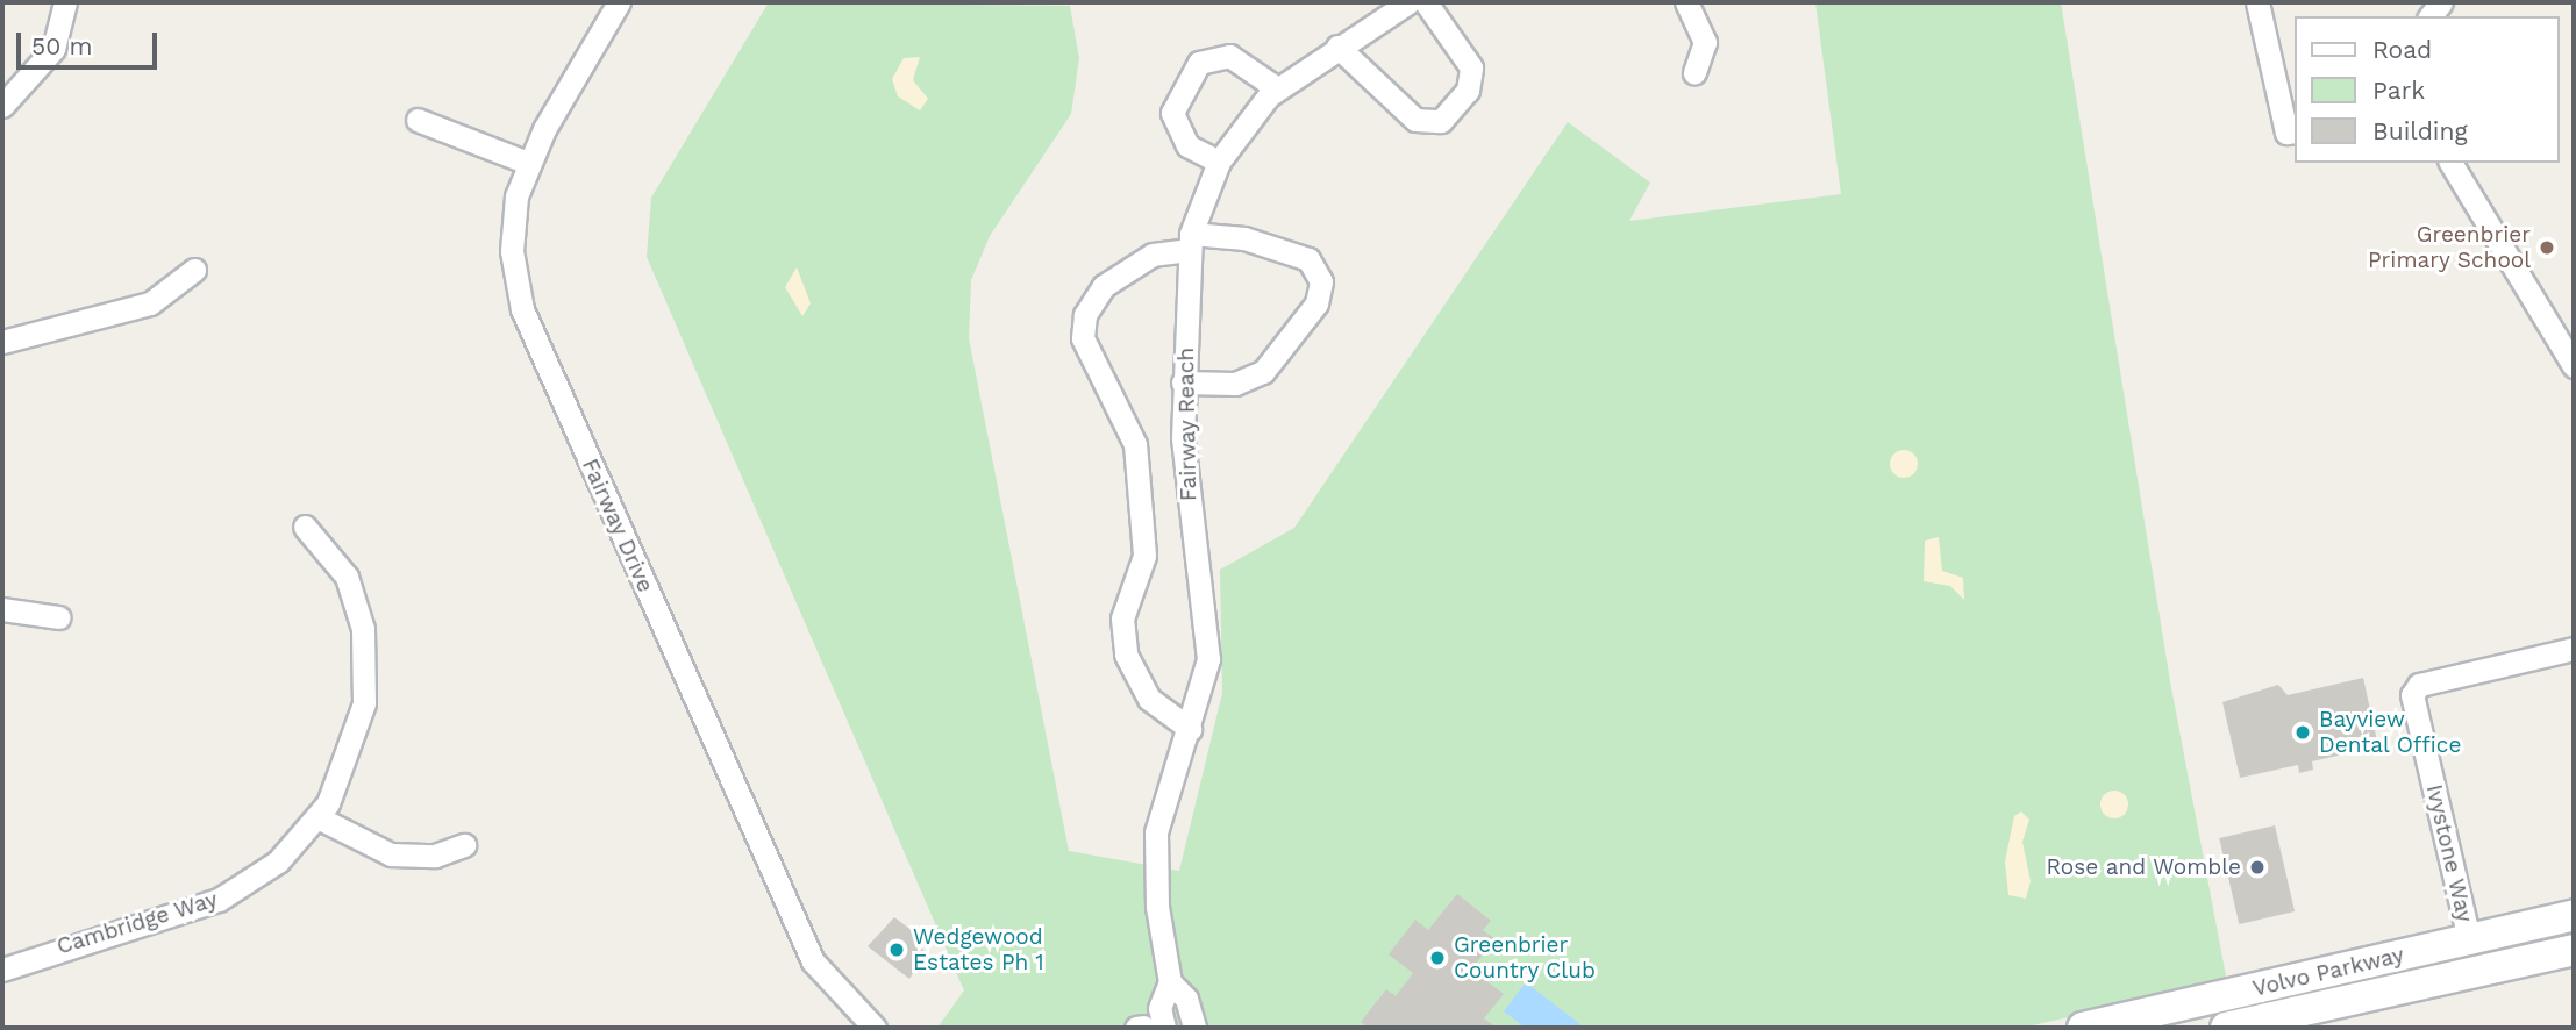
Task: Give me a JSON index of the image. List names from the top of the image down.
{
  "streets": {
    "main road": ["Volvo Parkway"],
    "street": [
      "Fairway Reach",
      "Fairway Drive",
      "Ivystone Way",
      "Cambridge Way"
    ]
  },
  "crossings": [
    ["Ivystone Way", "Volvo Parkway"]
  ],
  "places": [
    "Greenbrier Primary School",
    "Bayview Dental Office",
    "Rose and Womble",
    "Wedgewood Estates Ph 1",
    "Greenbrier Country Club"
  ],
  "legend": ["Road", "Park", "Building"],
  "scale_bar": "50 m"
}
